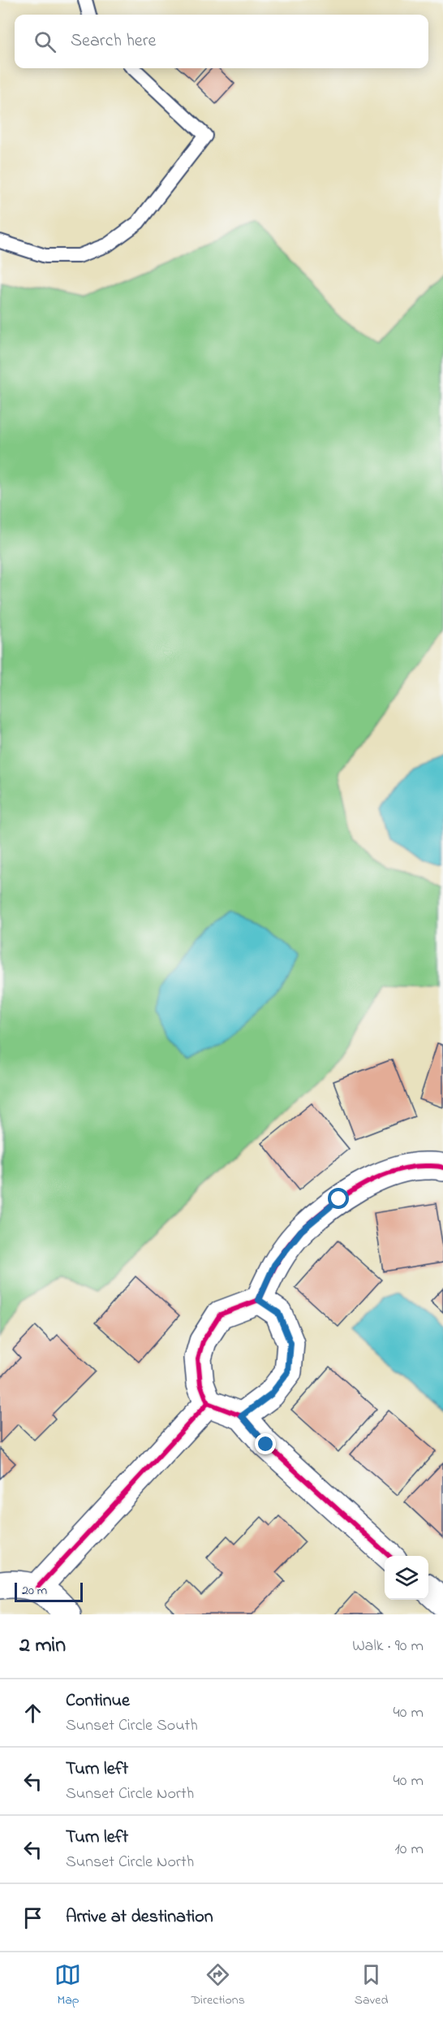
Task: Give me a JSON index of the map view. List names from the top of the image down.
{
  "scale_bar": "20 m",
  "page": {
    "search": "Search here",
    "scale": "20 m",
    "heading": ["2 min", "Walk · 90 m"],
    "list": [
      ["Continue", "Sunset Circle South", "40 m"],
      ["Turn left", "Sunset Circle North", "40 m"],
      ["Turn left", "Sunset Circle North", "10 m"],
      "Arrive at destination"
    ],
    "nav": ["Map", "Directions", "Saved"]
  }
}
